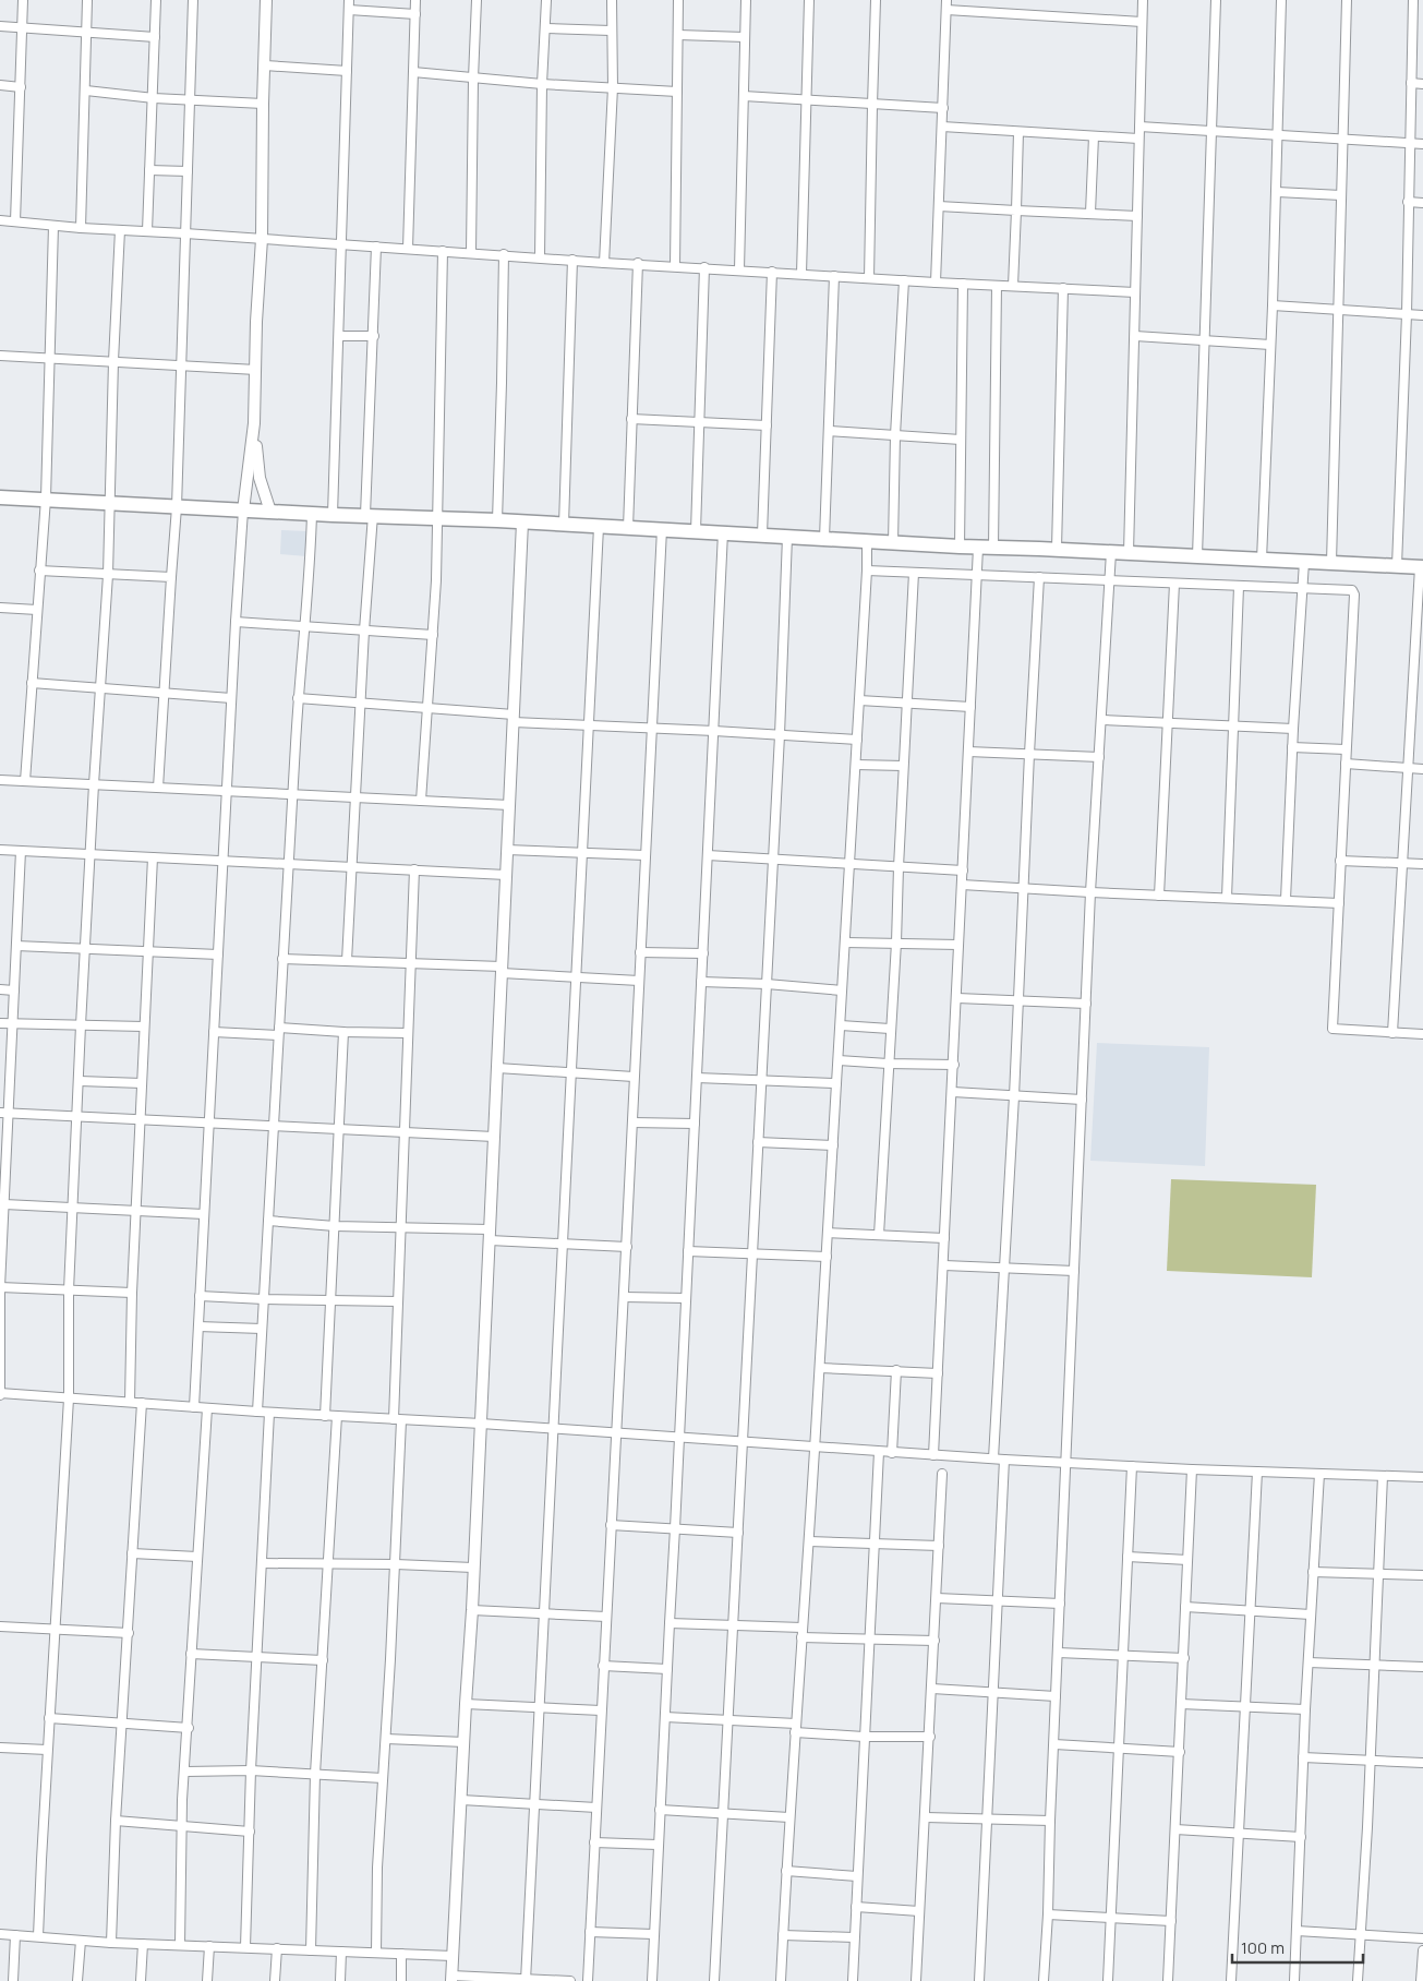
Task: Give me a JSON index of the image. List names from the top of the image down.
{
  "scale_bar": "100 m"
}
